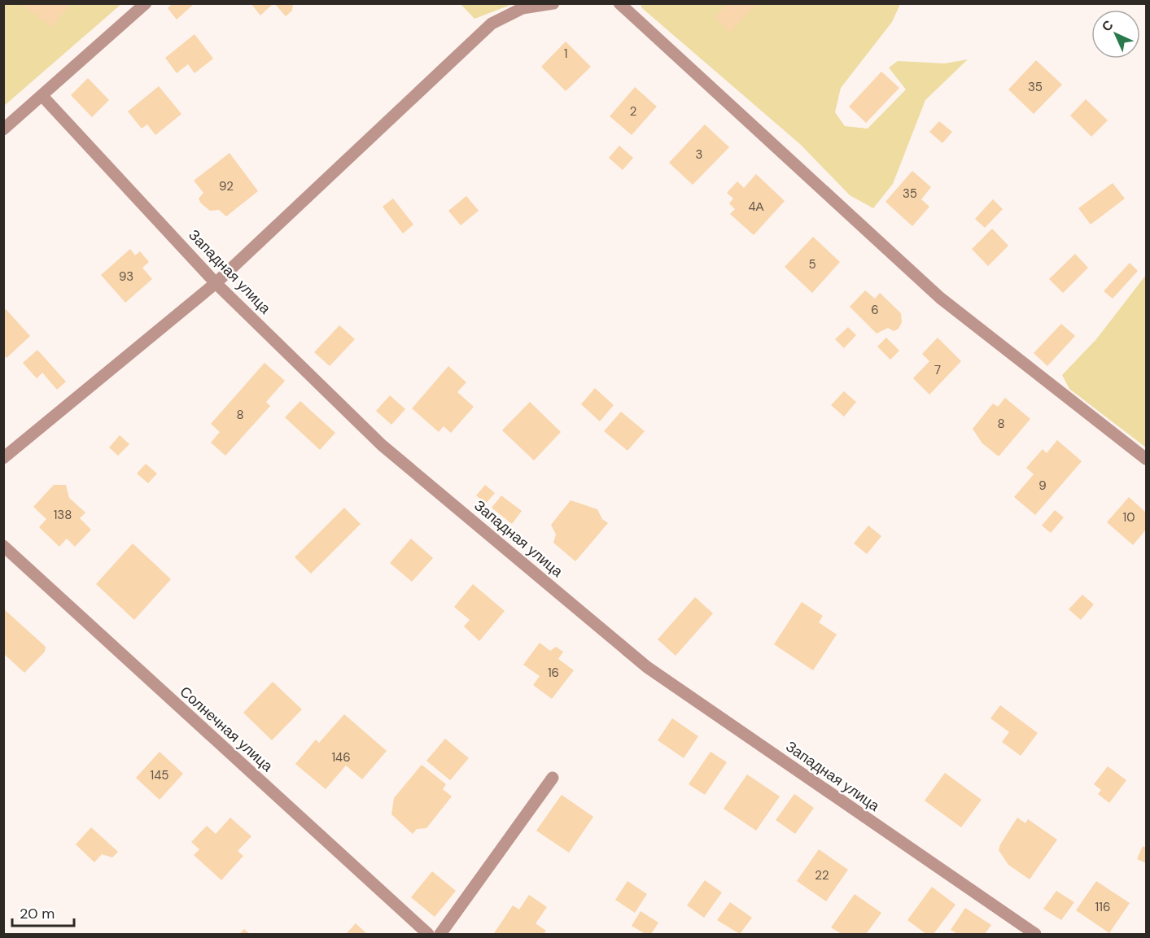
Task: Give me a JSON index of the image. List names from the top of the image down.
{
  "streets": {
    "street": ["Западная улица", "Солнечная улица"]
  },
  "house_numbers": [
    "1",
    "35",
    "2",
    "3",
    "92",
    "35",
    "4А",
    "5",
    "93",
    "6",
    "7",
    "8",
    "8",
    "9",
    "138",
    "10",
    "16",
    "146",
    "145",
    "22",
    "116"
  ],
  "scale_bar": "20 m",
  "north": "top left"
}
